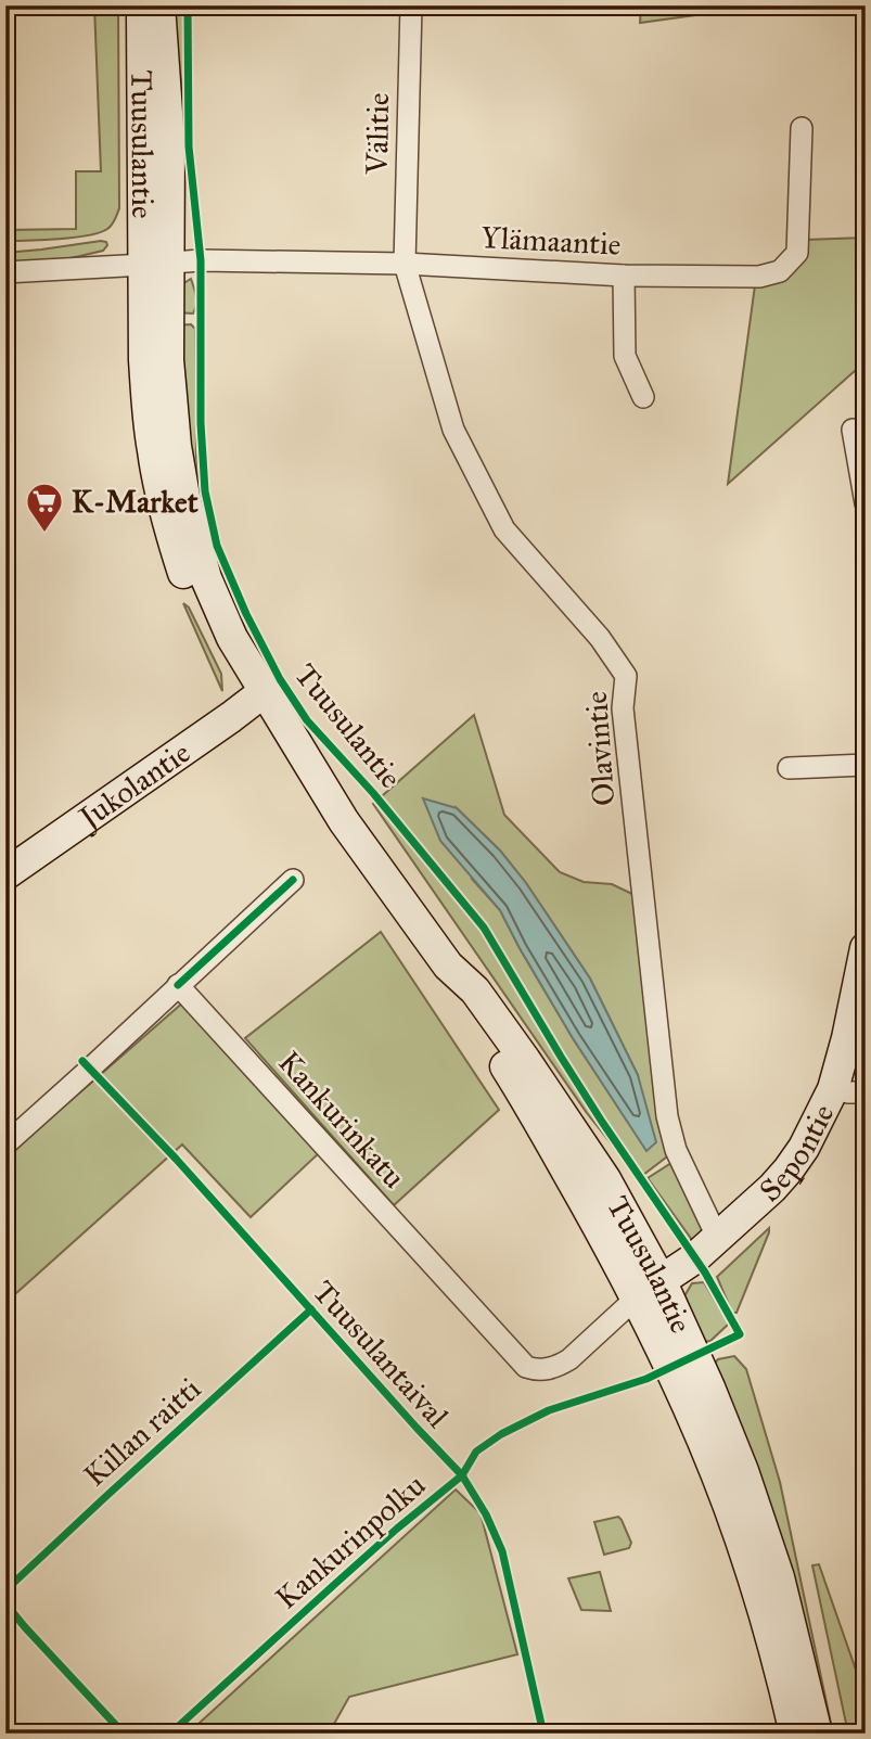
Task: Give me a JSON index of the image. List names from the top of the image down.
{
  "streets": {
    "main road": ["Tuusulantie", "Jukolantie", "Sepontie"],
    "street": [
      "Välitie",
      "Ylämaantie",
      "Olavintie",
      "Kankurinkatu"
    ],
    "cycle path": ["Tuusulantaival", "Kankurinpolku"]
  },
  "crossings": [
    ["Välitie", "Ylämaantie"],
    ["Välitie", "Olavintie"],
    ["Tuusulantie", "Ylämaantie"],
    ["Tuusulantie", "Jukolantie"],
    ["Tuusulantie", "Kankurinkatu"],
    ["Tuusulantie", "Sepontie"],
    ["Ylämaantie", "Olavintie"],
    ["Olavintie", "Sepontie"],
    ["Kankurinkatu", "Sepontie"]
  ],
  "places": {
    "supermarket": ["K-Market"]
  }
}
